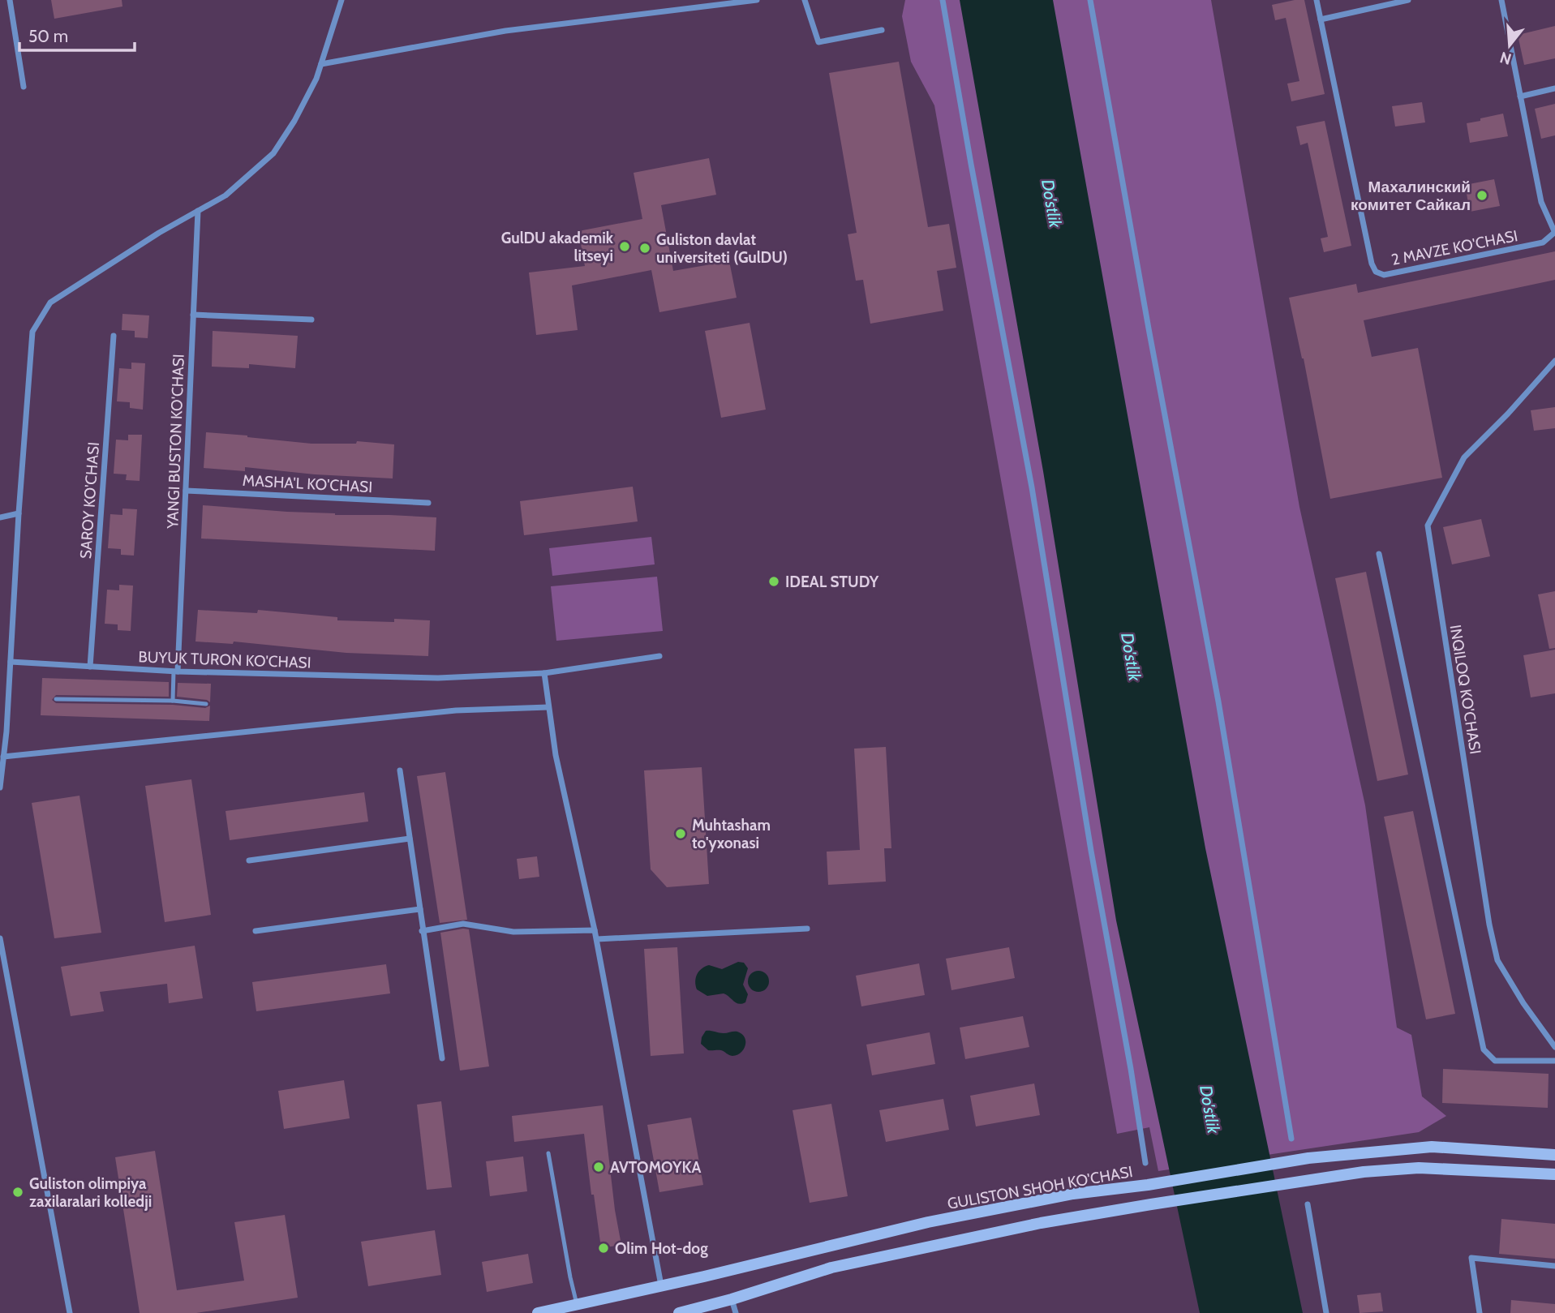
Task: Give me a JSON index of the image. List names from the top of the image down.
{
  "streets": {
    "main road": ["GULISTON SHOH KO'CHASI"],
    "street": [
      "2 MAVZE KO'CHASI",
      "YANGI BUSTON KO'CHASI",
      "MASHA'L KO'CHASI",
      "SAROY KO'CHASI",
      "BUYUK TURON KO'CHASI",
      "INQILOQ KO'CHASI"
    ]
  },
  "crossings": [
    ["YANGI BUSTON KO'CHASI", "MASHA'L KO'CHASI"],
    ["YANGI BUSTON KO'CHASI", "BUYUK TURON KO'CHASI"],
    ["SAROY KO'CHASI", "BUYUK TURON KO'CHASI"]
  ],
  "water": ["Do'stlik"],
  "places": [
    "Махалинский комитет Сайкал",
    "GulDU akademik litseyi",
    "Guliston davlat universiteti (GulDU)",
    "IDEAL STUDY",
    "Muhtasham to'yxonasi",
    "AVTOMOYKA",
    "Guliston olimpiya zaxilaralari kolledji",
    "Olim Hot-dog"
  ],
  "scale_bar": "50 m",
  "north": "bottom"
}
